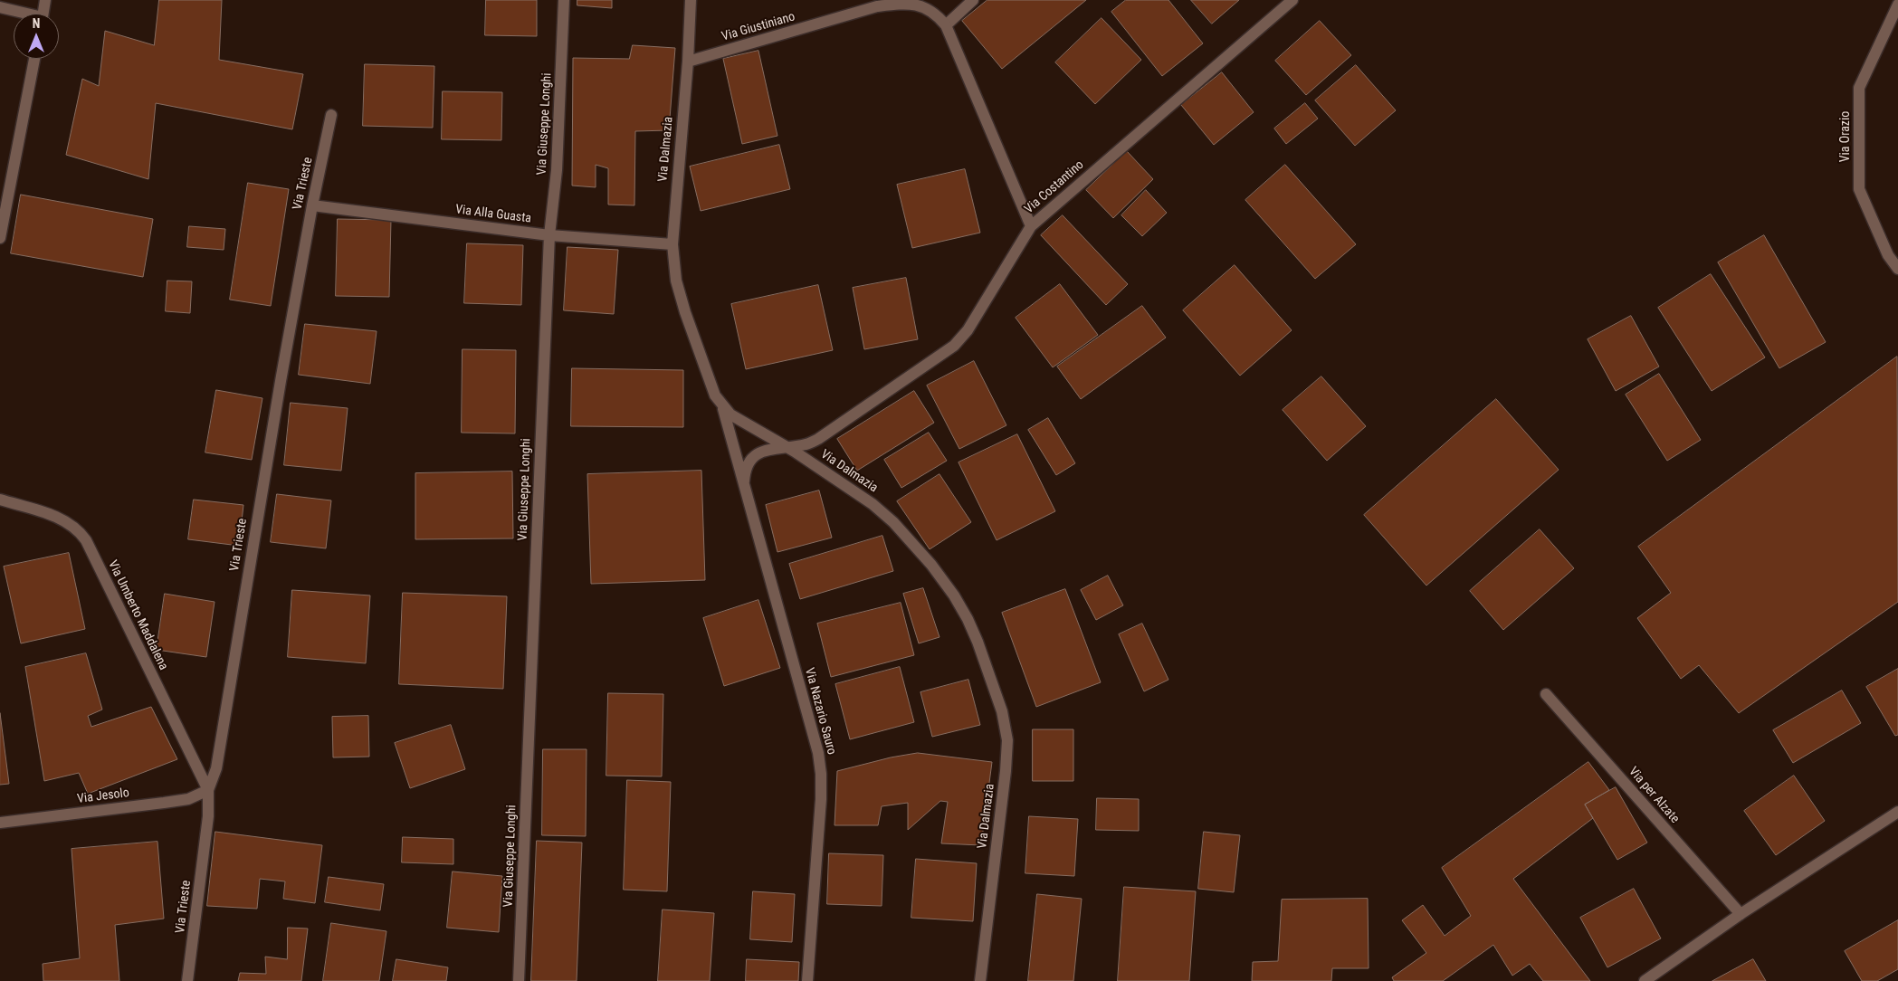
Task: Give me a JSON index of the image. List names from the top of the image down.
{
  "streets": {
    "street": [
      "Via Giustiniano",
      "Via Giuseppe Longhi",
      "Via Orazio",
      "Via Dalmazia",
      "Via Trieste",
      "Via Costantino",
      "Via Alla Guasta",
      "Via Umberto Maddalena",
      "Via Nazario Sauro",
      "Via per Alzate",
      "Via Jesolo"
    ]
  },
  "crossings": [
    ["Via Giustiniano", "Via Dalmazia"],
    ["Via Giustiniano", "Via Costantino"],
    ["Via Giuseppe Longhi", "Via Alla Guasta"],
    ["Via Dalmazia", "Via Costantino"],
    ["Via Dalmazia", "Via Alla Guasta"],
    ["Via Dalmazia", "Via Nazario Sauro"],
    ["Via Trieste", "Via Alla Guasta"],
    ["Via Trieste", "Via Umberto Maddalena"],
    ["Via Trieste", "Via Jesolo"],
    ["Via Umberto Maddalena", "Via Jesolo"]
  ],
  "north": "top"
}
